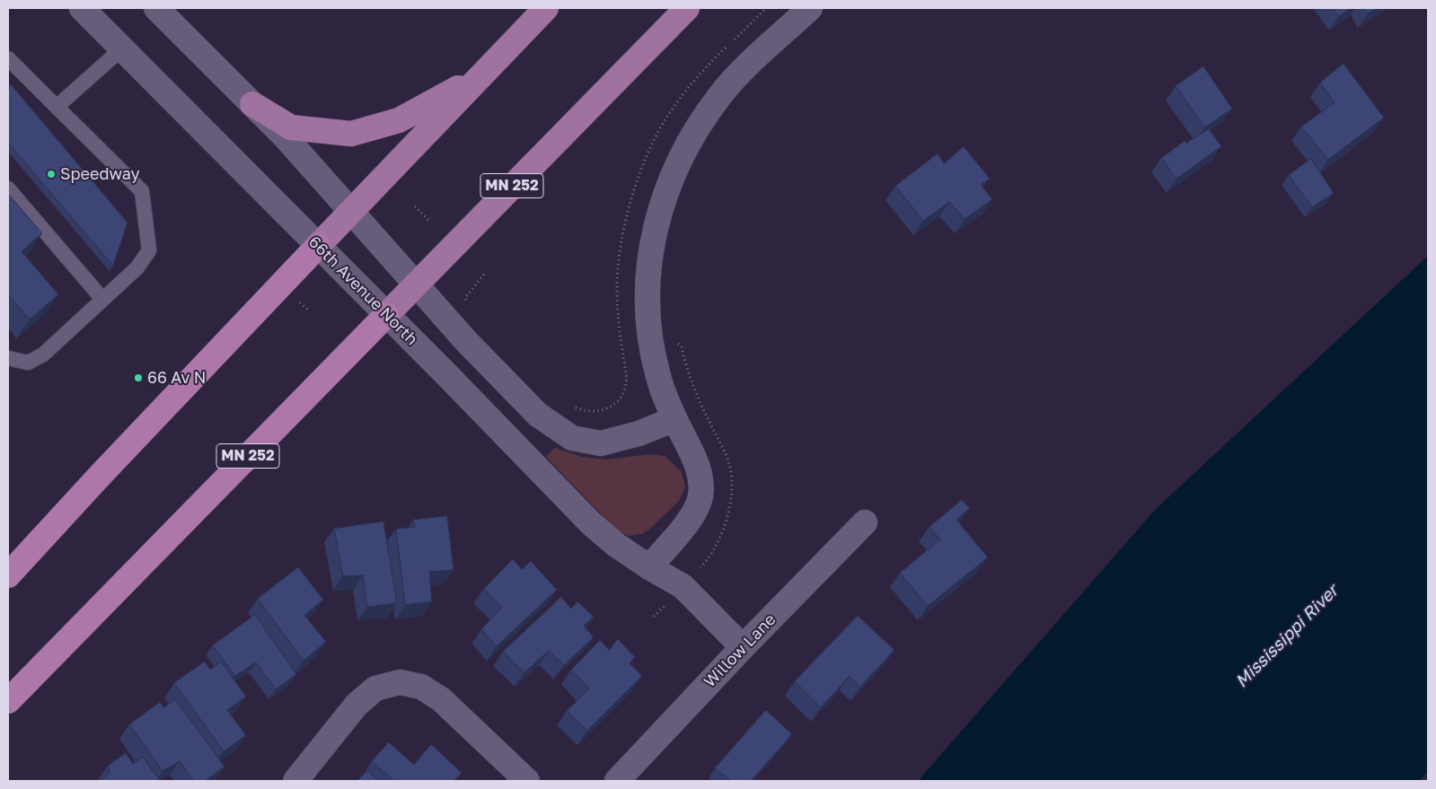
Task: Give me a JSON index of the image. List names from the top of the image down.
{
  "streets": {
    "highway": ["MN 252"],
    "street": ["66th Avenue North", "Willow Lane"]
  },
  "crossings": [
    ["MN 252", "66th Avenue North"],
    ["66th Avenue North", "Willow Lane"]
  ],
  "water": ["Mississippi River"],
  "places": ["Speedway", "66 Av N"]
}
